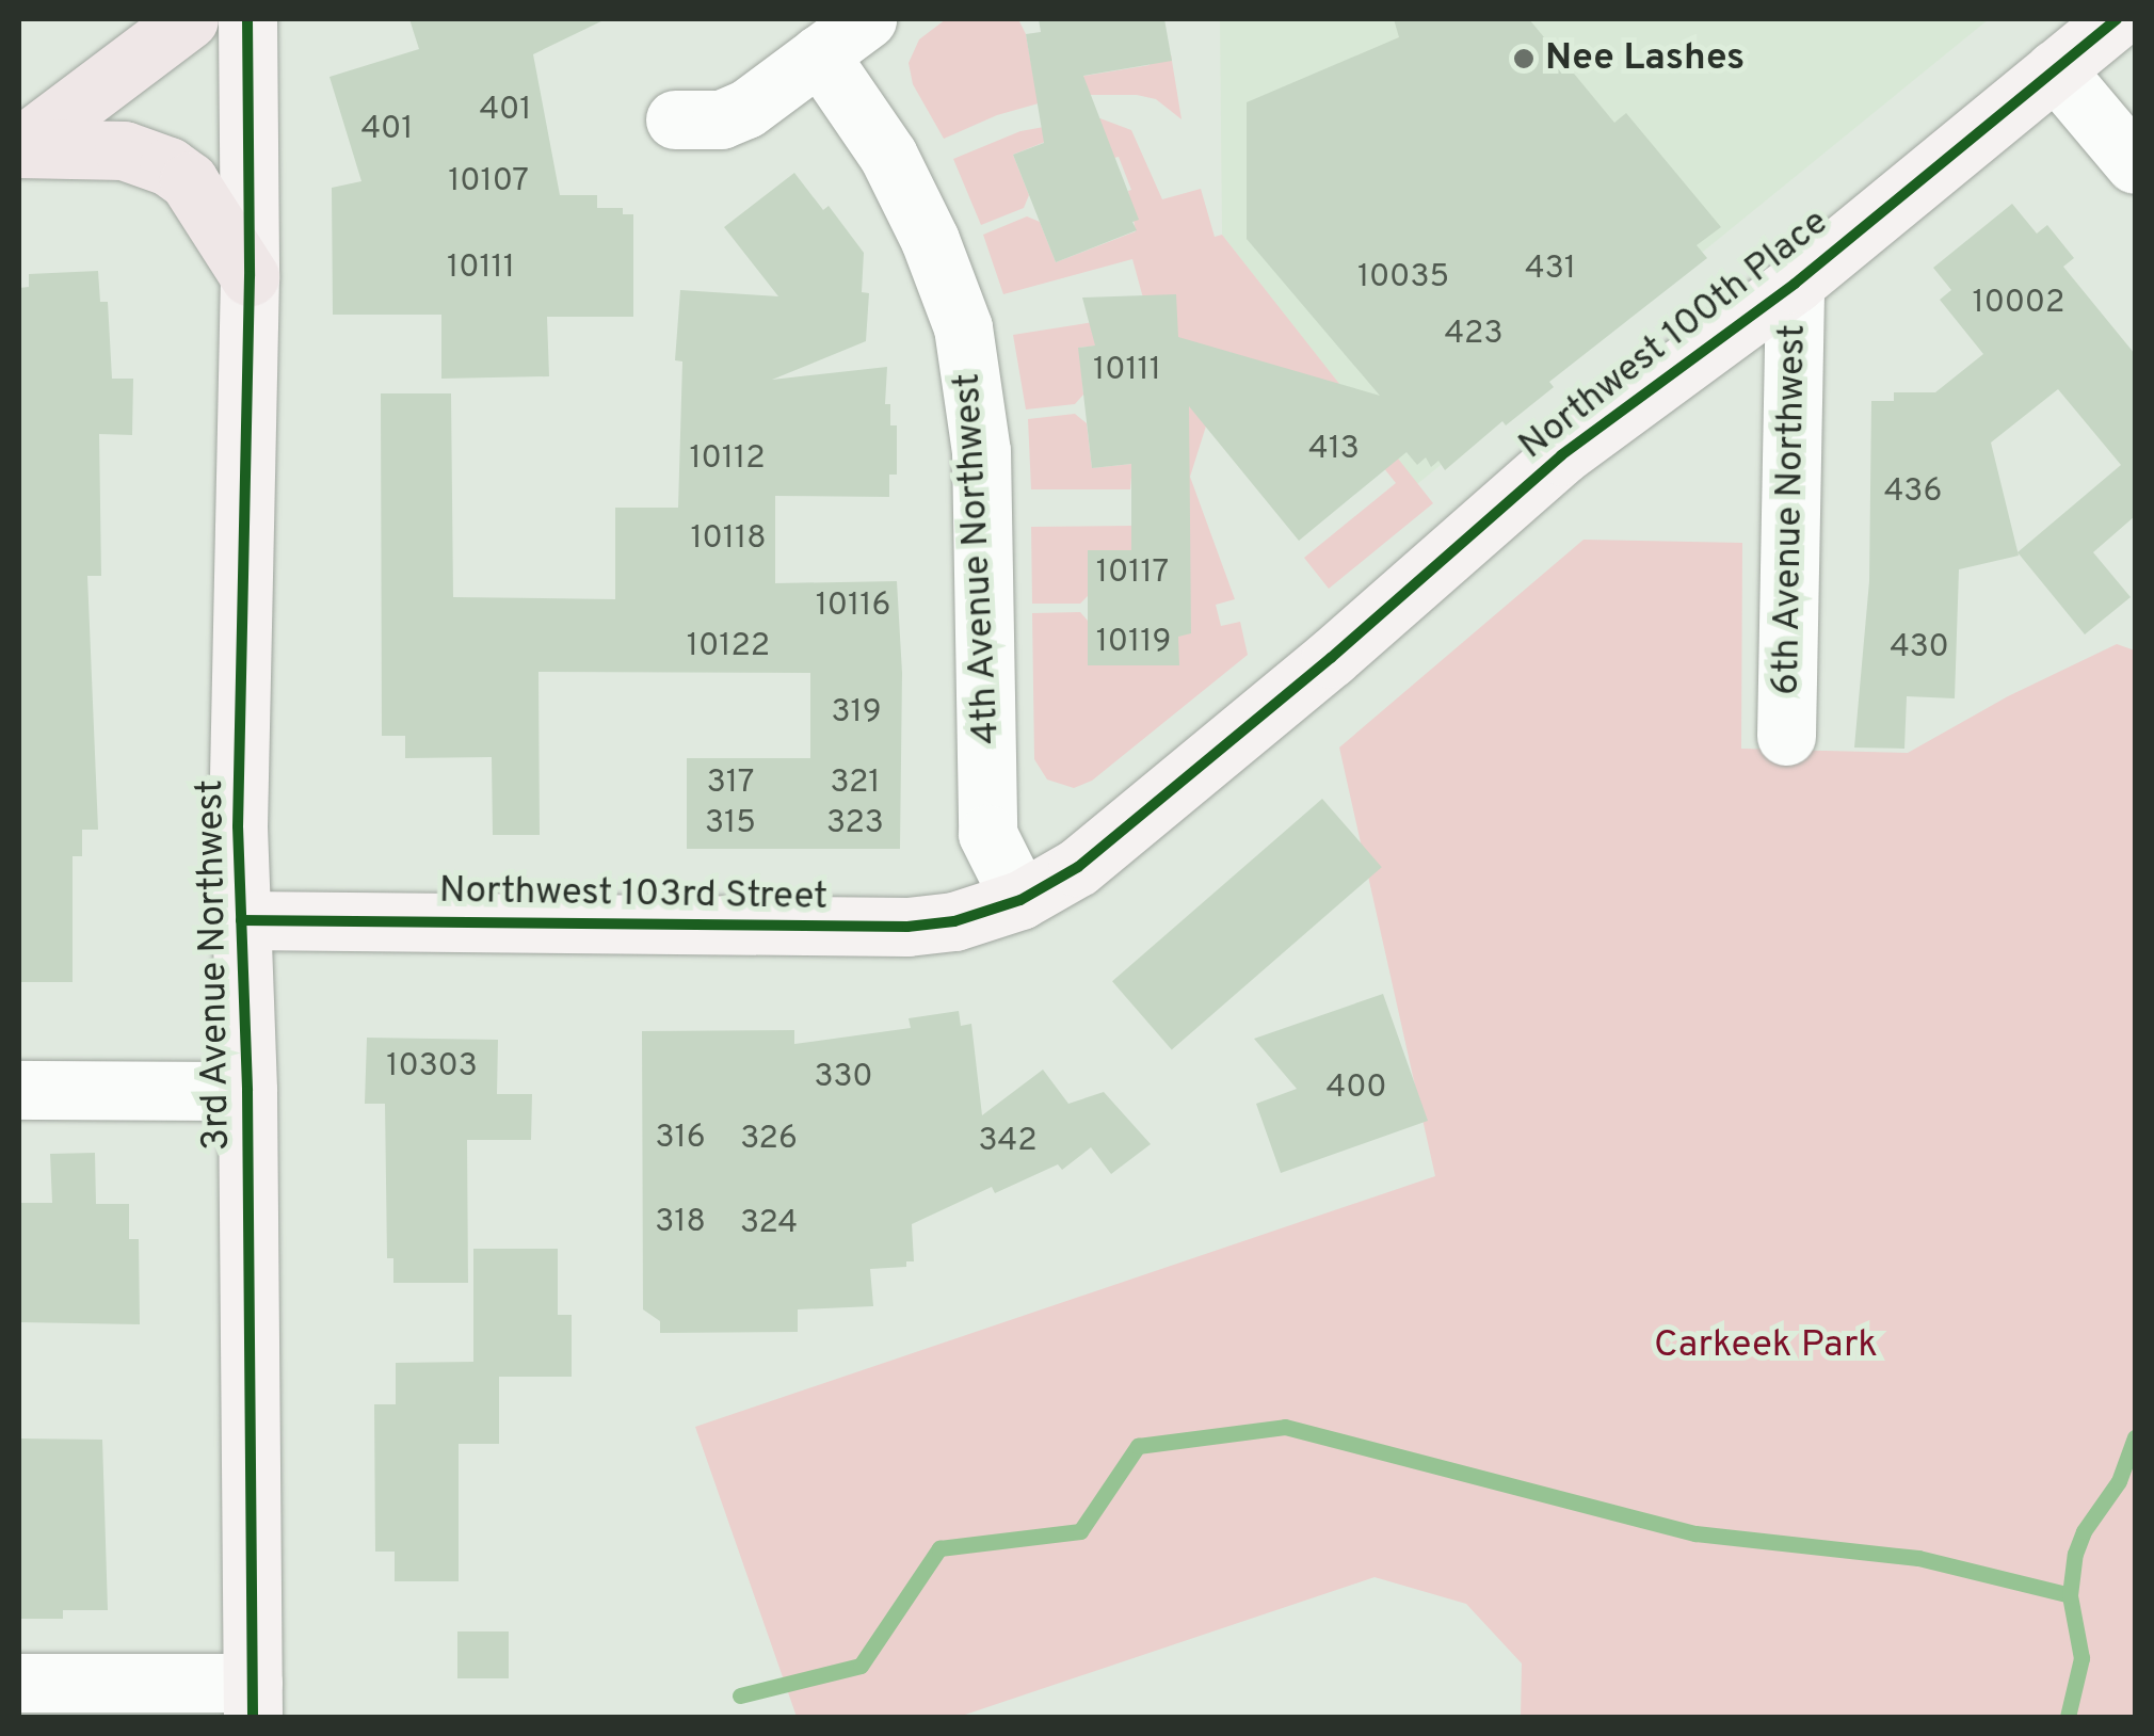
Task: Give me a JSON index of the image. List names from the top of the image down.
{
  "streets": {
    "main road": ["Northwest 100th Place", "Northwest 103rd Street", "3rd Avenue Northwest"],
    "street": ["6th Avenue Northwest", "4th Avenue Northwest"]
  },
  "crossings": [
    ["Northwest 100th Place", "6th Avenue Northwest"],
    ["Northwest 100th Place", "4th Avenue Northwest"],
    ["Northwest 100th Place", "Northwest 103rd Street"],
    ["4th Avenue Northwest", "Northwest 103rd Street"],
    ["Northwest 103rd Street", "3rd Avenue Northwest"]
  ],
  "parks": ["Carkeek Park"],
  "places": ["Nee Lashes"],
  "house_numbers": [
    "401",
    "401",
    "10107",
    "10111",
    "431",
    "10035",
    "10002",
    "423",
    "10111",
    "413",
    "10112",
    "436",
    "10118",
    "10117",
    "10116",
    "10119",
    "10122",
    "430",
    "319",
    "317",
    "321",
    "315",
    "323",
    "10303",
    "330",
    "400",
    "316",
    "326",
    "342",
    "318",
    "324"
  ]
}
